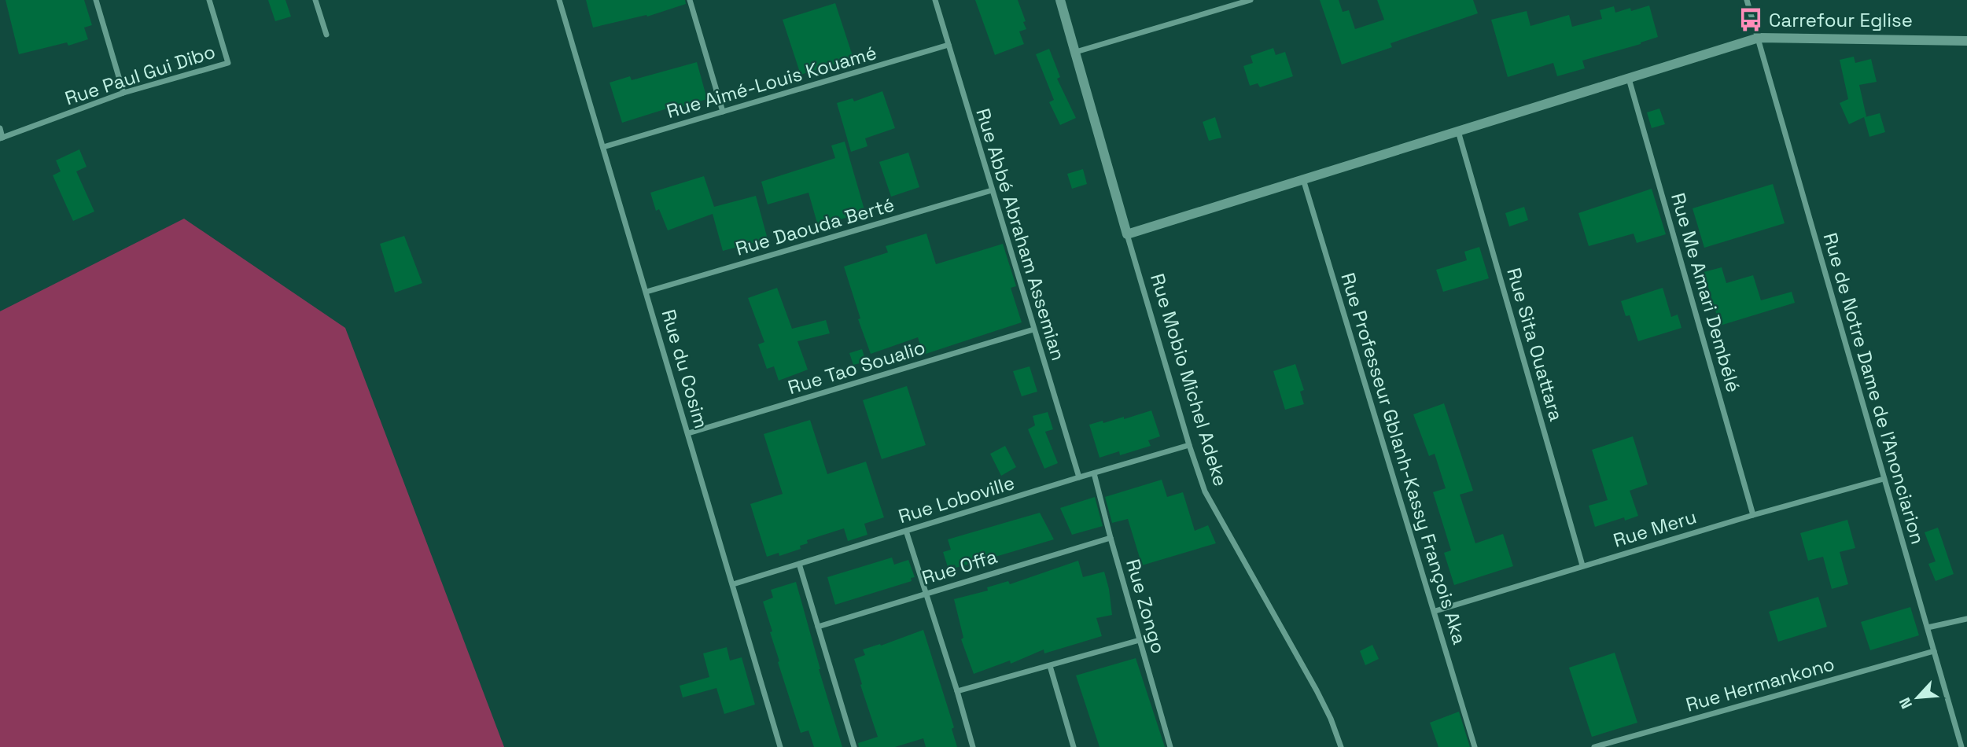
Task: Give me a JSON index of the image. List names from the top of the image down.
{
  "streets": {
    "street": [
      "Rue Paul Gui Dibo",
      "Rue Aimé-Louis Kouamé",
      "Rue Daouda Berté",
      "Rue Abbé Abraham Assemian",
      "Rue Me Amari Dembélé",
      "Rue Sita Ouattara",
      "Rue Tao Soualio",
      "Rue du Cosim",
      "Rue Mobio Michel Adeke",
      "Rue de Notre Dame de l'Anonciarion",
      "Rue Professeur Gblanh-Kassy François Aka",
      "Rue Loboville",
      "Rue Meru",
      "Rue Offa",
      "Rue Zongo",
      "Rue Hermankono"
    ]
  },
  "crossings": [
    ["Rue Aimé-Louis Kouamé", "Rue Abbé Abraham Assemian"],
    ["Rue Aimé-Louis Kouamé", "Rue du Cosim"],
    ["Rue Daouda Berté", "Rue Abbé Abraham Assemian"],
    ["Rue Daouda Berté", "Rue du Cosim"],
    ["Rue Abbé Abraham Assemian", "Rue Tao Soualio"],
    ["Rue Abbé Abraham Assemian", "Rue Loboville"],
    ["Rue Me Amari Dembélé", "Rue Meru"],
    ["Rue Sita Ouattara", "Rue Meru"],
    ["Rue Tao Soualio", "Rue du Cosim"],
    ["Rue du Cosim", "Rue Loboville"],
    ["Rue Mobio Michel Adeke", "Rue Loboville"],
    ["Rue de Notre Dame de l'Anonciarion", "Rue Meru"],
    ["Rue de Notre Dame de l'Anonciarion", "Rue Hermankono"],
    ["Rue Professeur Gblanh-Kassy François Aka", "Rue Meru"],
    ["Rue Loboville", "Rue Zongo"],
    ["Rue Offa", "Rue Zongo"]
  ],
  "places": {
    "bus stop": ["Carrefour Eglise"]
  },
  "north": "bottom left"
}
